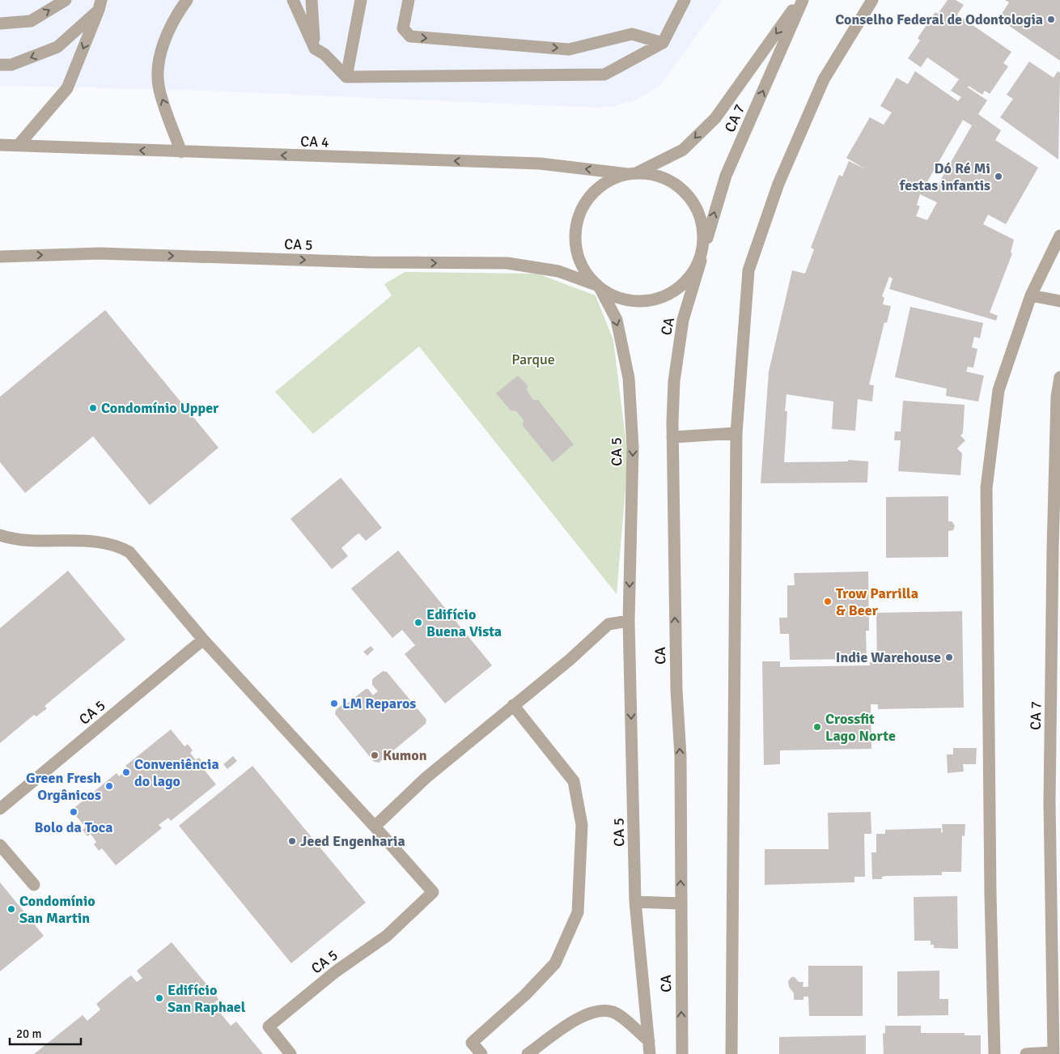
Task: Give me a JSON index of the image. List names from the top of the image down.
{
  "streets": {
    "street": [
      "CA 7",
      "CA 4",
      "CA 5",
      "CA"
    ]
  },
  "crossings": [
    ["CA 7", "CA 4"],
    ["CA 7", "CA 5"],
    ["CA 7", "CA"],
    ["CA 4", "CA 5"],
    ["CA 4", "CA"],
    ["CA 5", "CA"]
  ],
  "parks": ["Parque"],
  "places": [
    "Conselho Federal de Odontologia",
    "Dó Ré Mi festas infantis",
    "Condomínio Upper",
    "Trow Parrilla & Beer",
    "Edifício Buena Vista",
    "Indie Warehouse",
    "LM Reparos",
    "Crossfit Lago Norte",
    "Kumon",
    "Conveniência do lago",
    "Green Fresh Orgânicos",
    "Bolo da Toca",
    "Jeed Engenharia",
    "Condomínio San Martin",
    "Edifício San Raphael"
  ],
  "scale_bar": "20 m"
}
